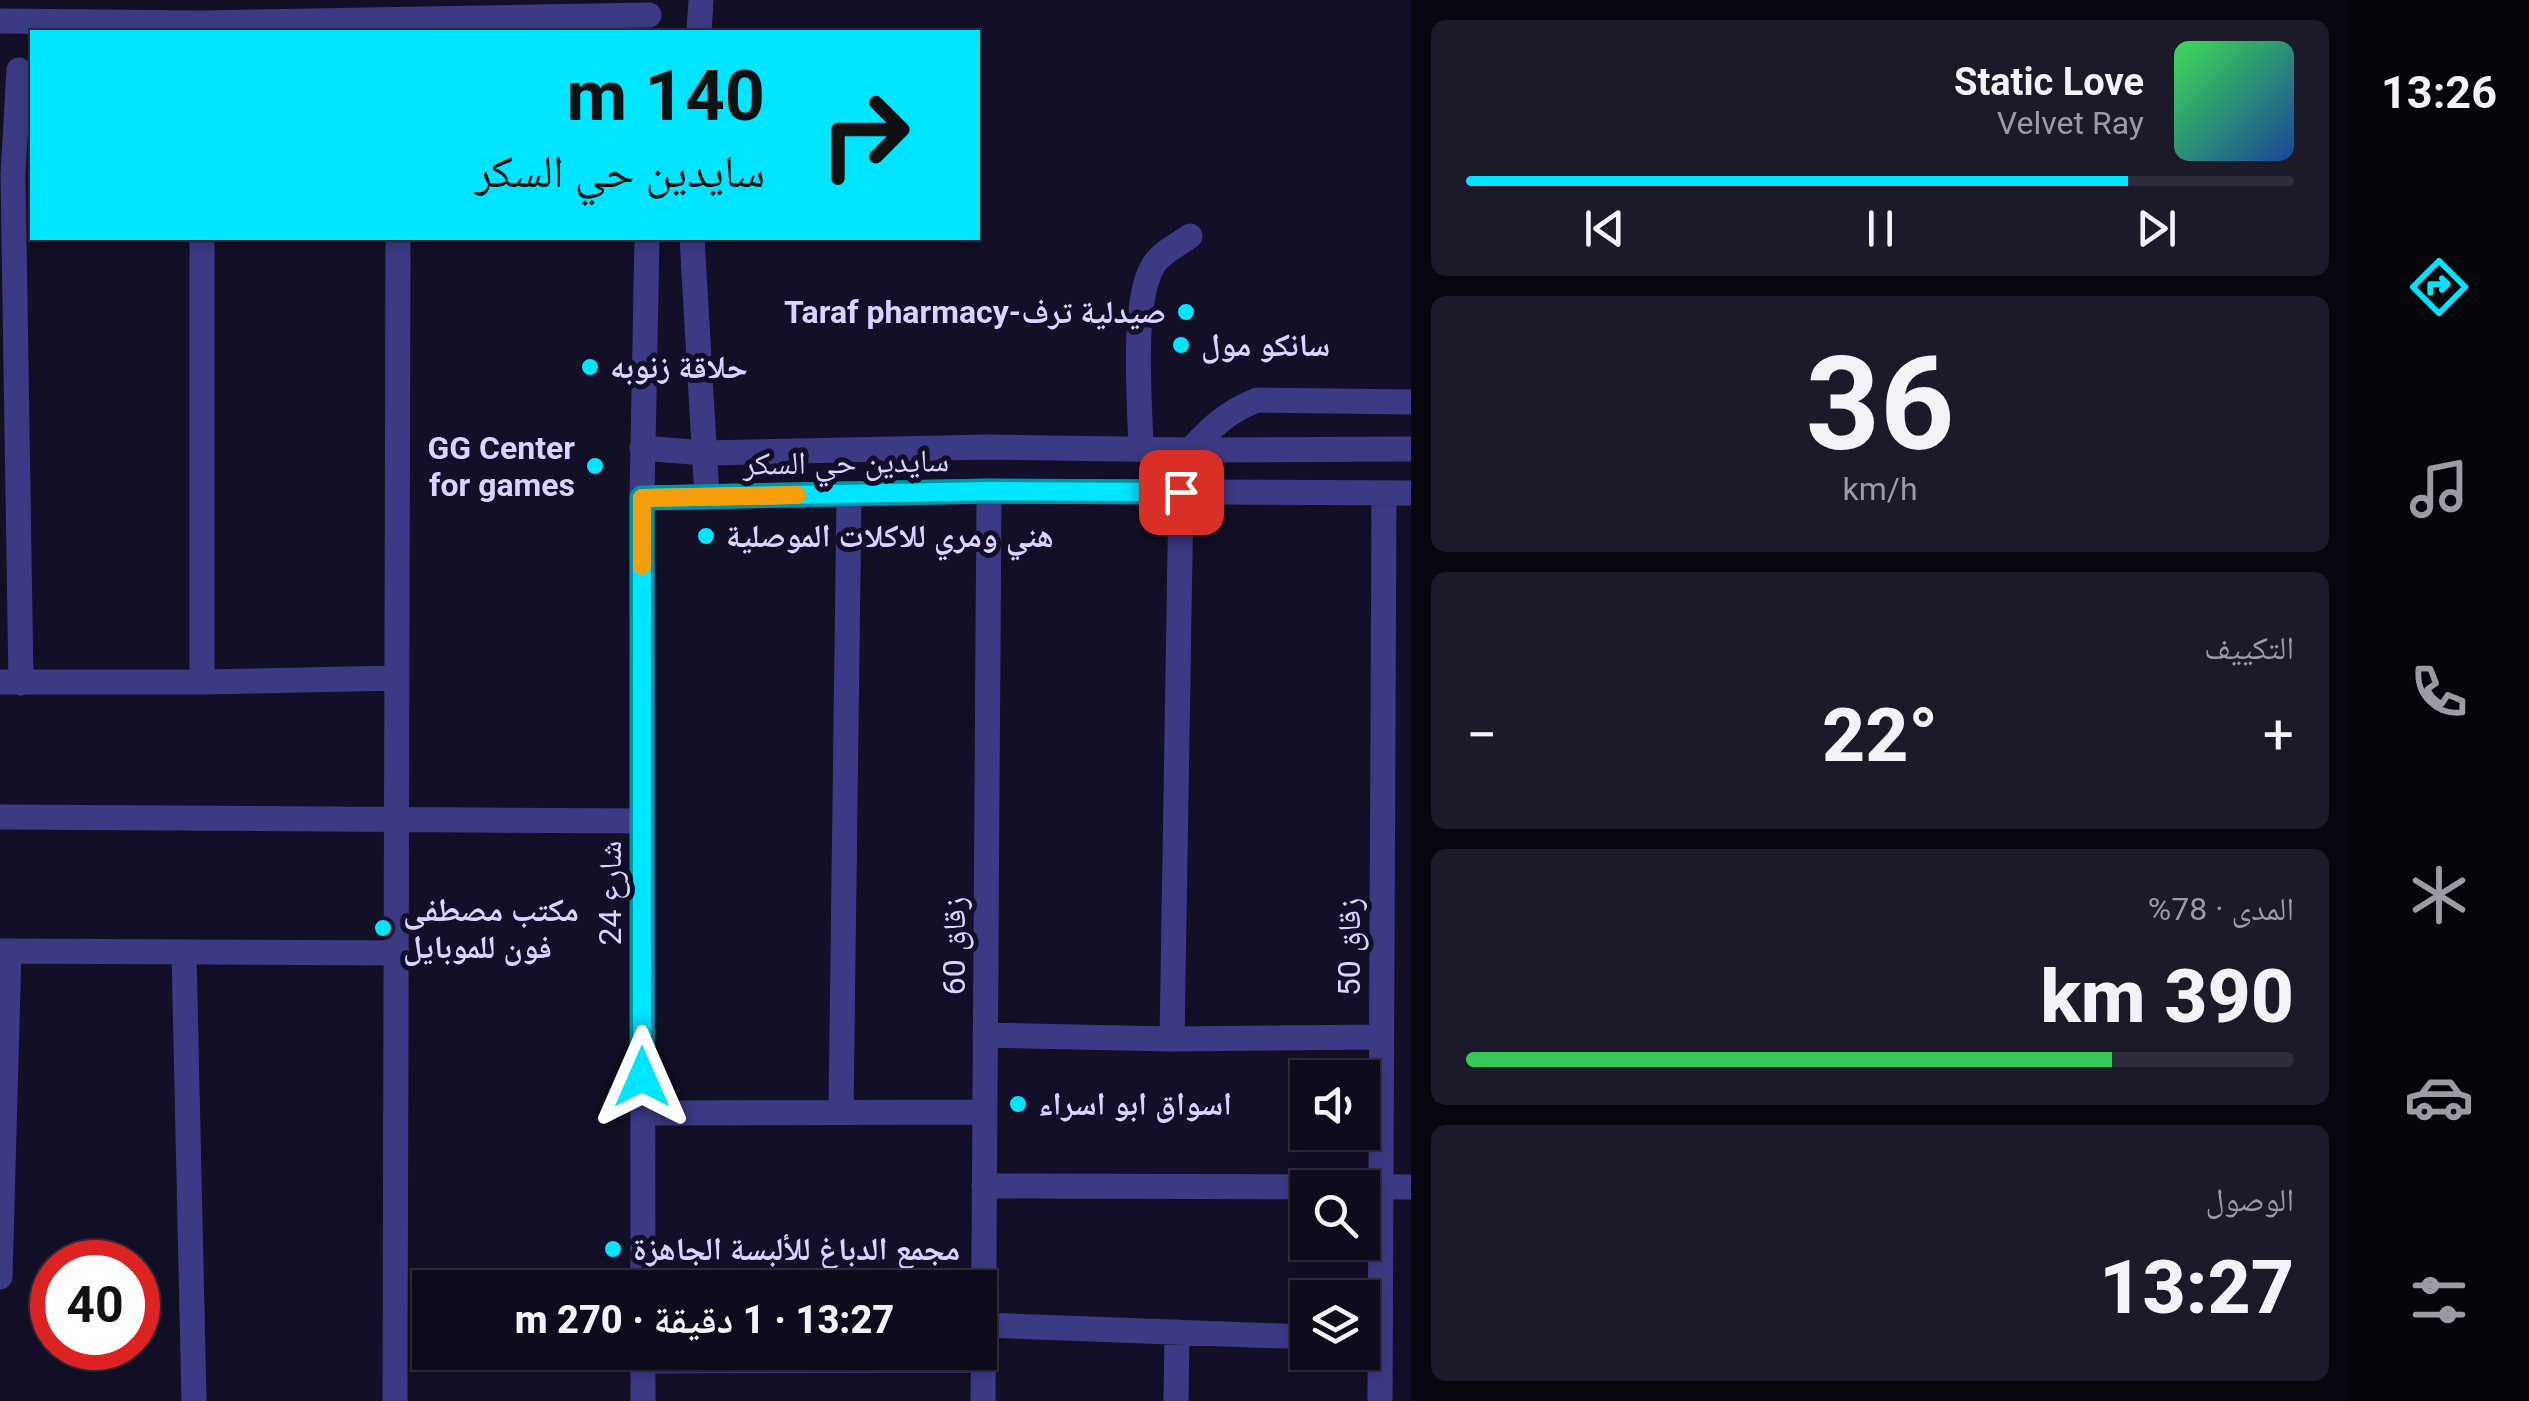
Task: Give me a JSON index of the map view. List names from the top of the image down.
{
  "streets": {
    "street": [
      "سايدين حي السكر",
      "شارع 24",
      "زقاق 60",
      "زقاق 50"
    ]
  },
  "crossings": [
    ["سايدين حي السكر", "شارع 24"],
    ["سايدين حي السكر", "زقاق 60"],
    ["سايدين حي السكر", "زقاق 50"]
  ],
  "places": [
    "Taraf pharmacy-صيدلية ترف",
    "سانكو مول",
    "حلاقة زنوبه",
    "GG Center for games",
    "هني ومري للاكلات الموصلية",
    "مكتب مصطفى فون للموبايل",
    "اسواق ابو اسراء",
    "مجمع الدباغ للألبسة الجاهزة"
  ],
  "page": {
    "tabs": "13:26",
    "turn": ["140 m", "سايدين حي السكر"],
    "song": ["Static Love", "Velvet Ray"],
    "tile": [
      ["36", "km/h"],
      "التكييف",
      ["المدى · 78%", "390 km"],
      ["الوصول", "13:27"]
    ],
    "heat": ["−", "22°", "+"],
    "limit": "40",
    "trip": "13:27 · 1 دقيقة · 270 m"
  }
}
